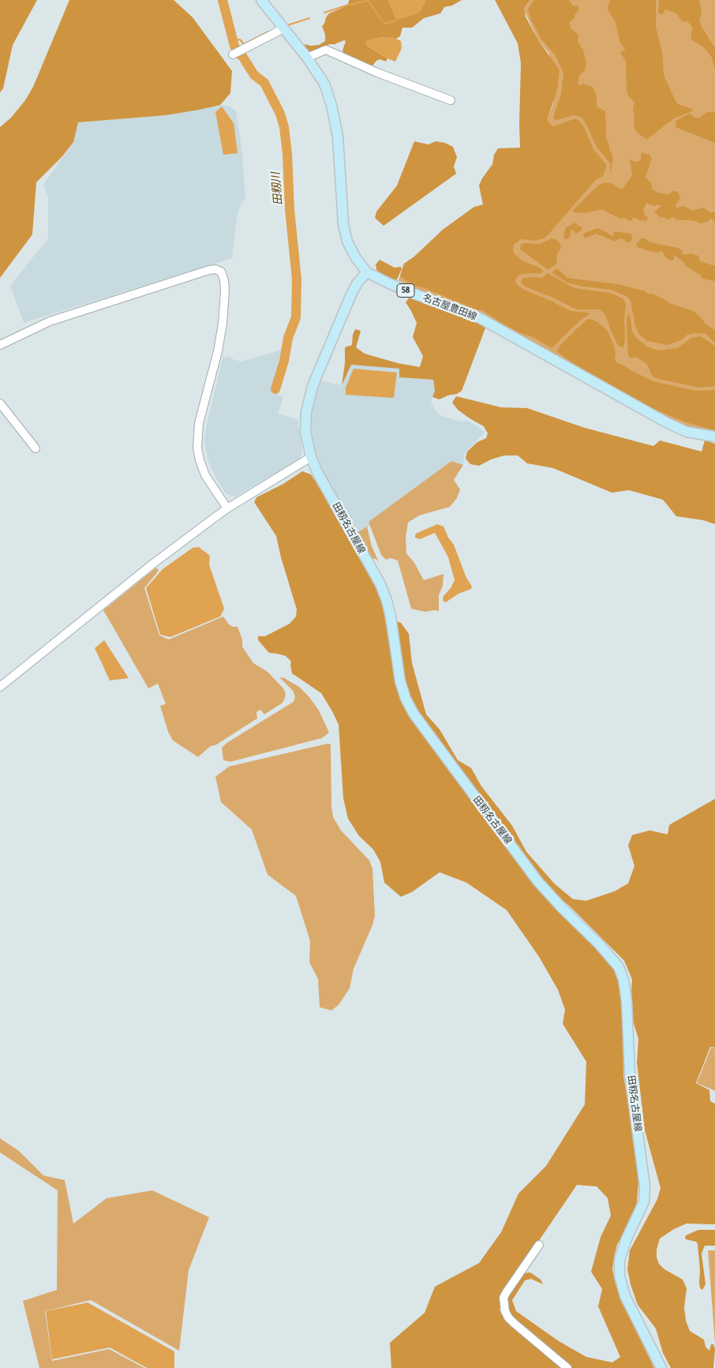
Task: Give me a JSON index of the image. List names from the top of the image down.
{
  "streets": {
    "main road": ["58", "名古屋豊田線", "田籾名古屋線"]
  },
  "crossings": [
    ["名古屋豊田線", "田籾名古屋線"]
  ],
  "water": ["田籾川"]
}
